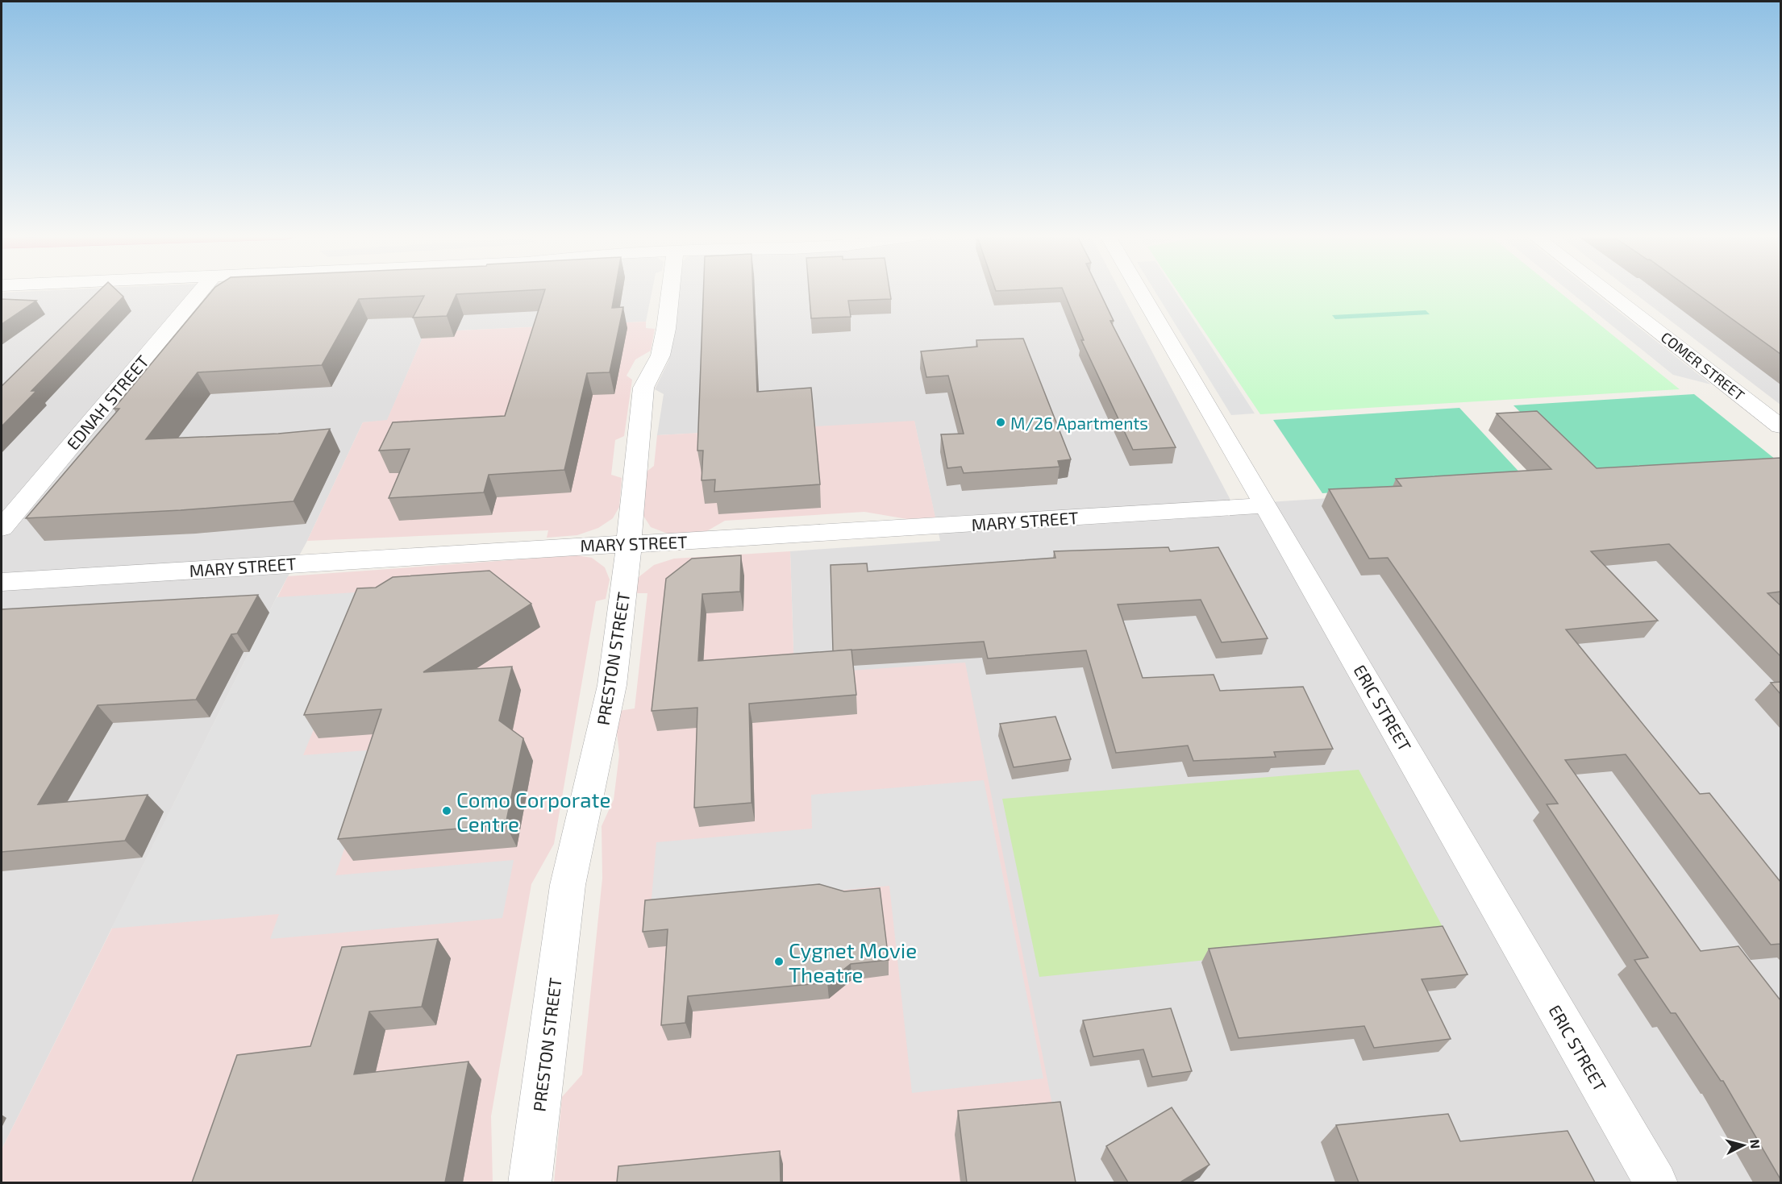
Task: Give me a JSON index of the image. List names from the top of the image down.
{
  "streets": {
    "street": [
      "COMER STREET",
      "EDNAH STREET",
      "MARY STREET",
      "PRESTON STREET",
      "ERIC STREET"
    ]
  },
  "crossings": [
    ["MARY STREET", "PRESTON STREET"],
    ["MARY STREET", "ERIC STREET"]
  ],
  "places": ["M/26 Apartments", "Como Corporate Centre", "Cygnet Movie Theatre"],
  "north": "right"
}
